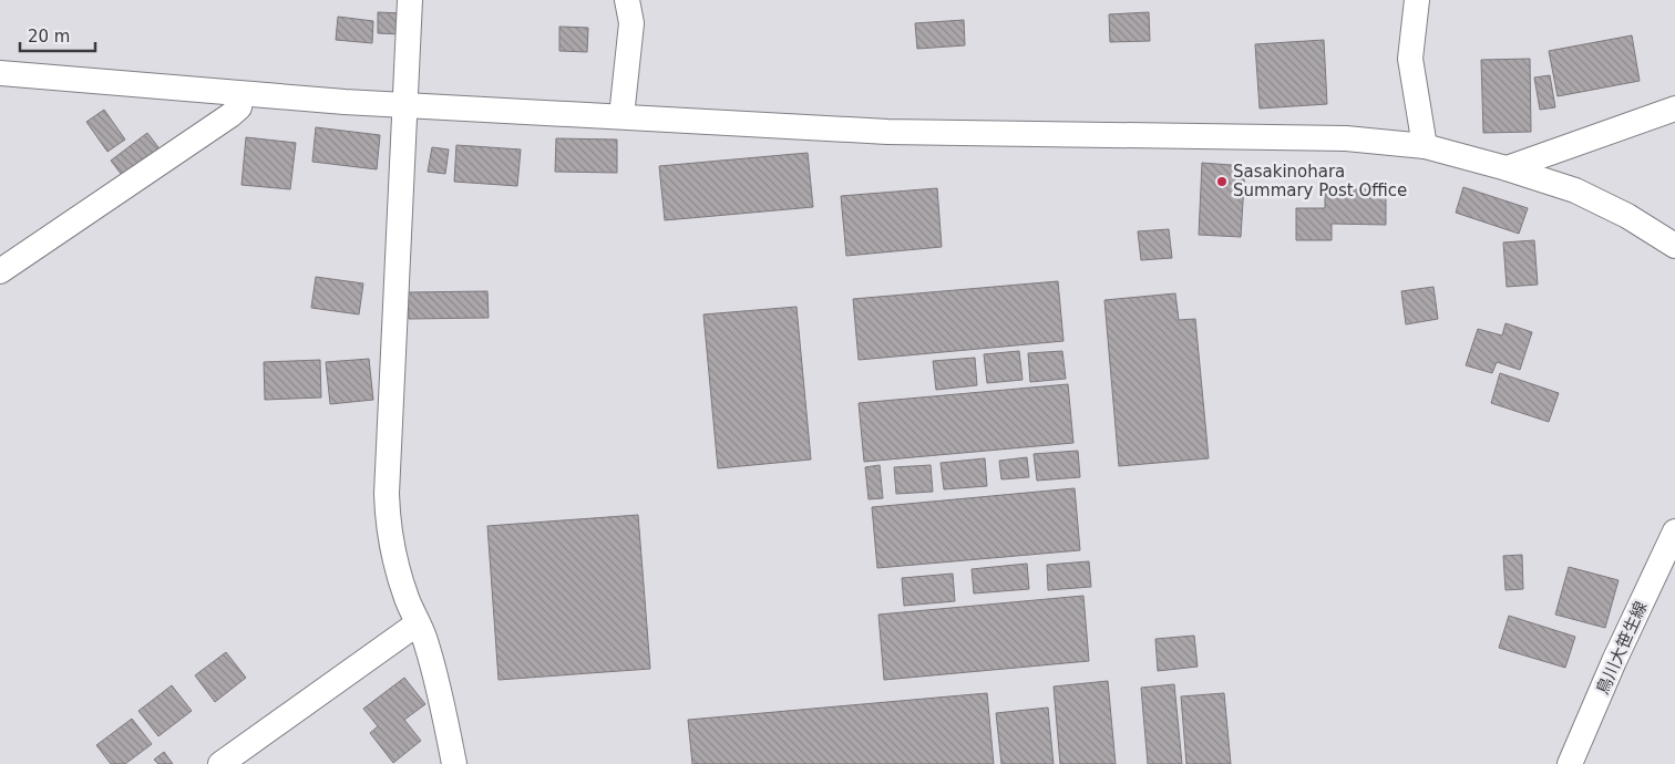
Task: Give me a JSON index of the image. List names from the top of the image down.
{
  "streets": {
    "street": ["鳥川大笹生線"]
  },
  "places": ["Sasakinohara Summary Post Office"],
  "scale_bar": "20 m"
}
